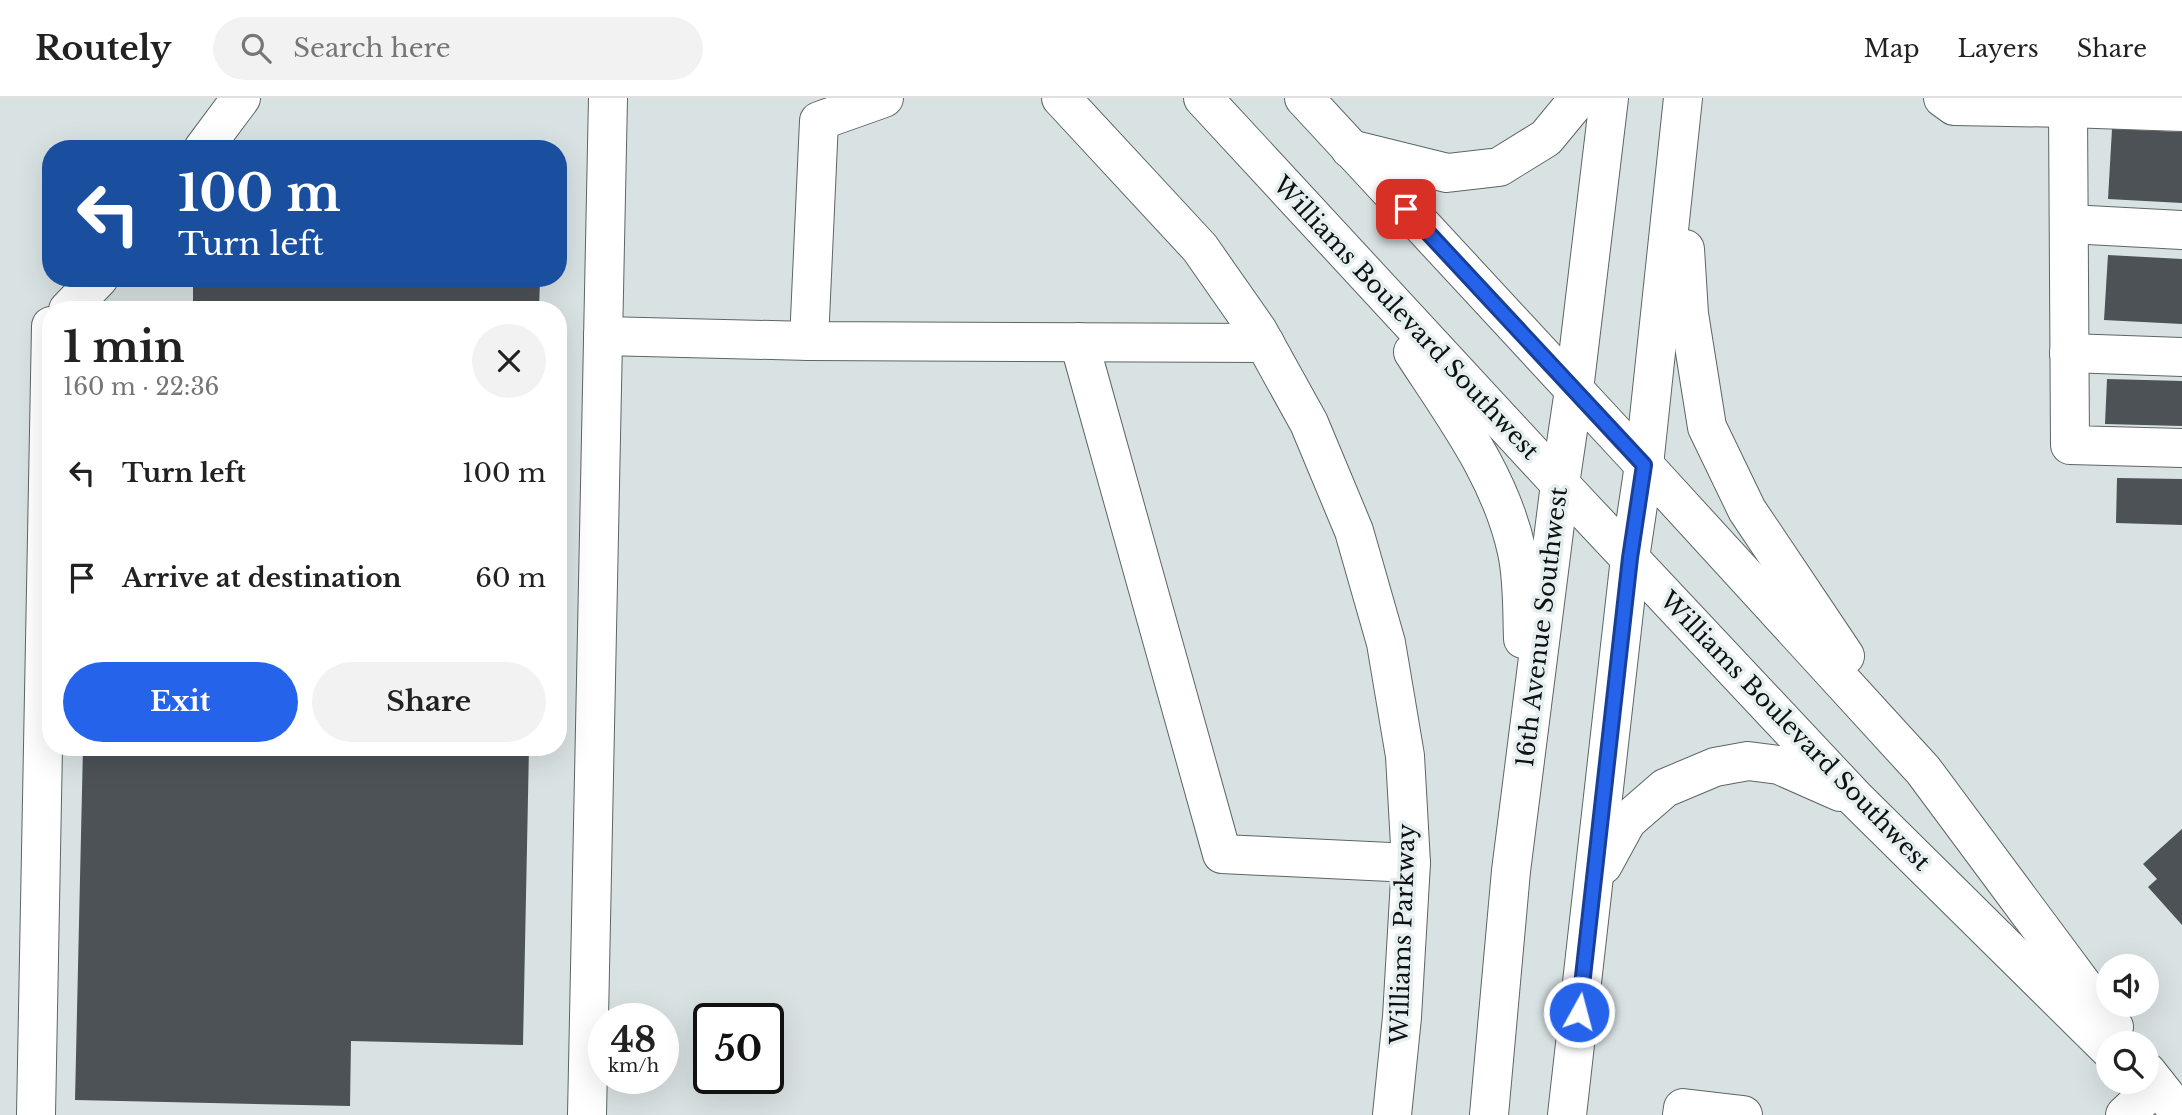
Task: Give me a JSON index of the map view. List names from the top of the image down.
{
  "streets": {
    "main road": ["Williams Boulevard Southwest", "16th Avenue Southwest", "Williams Parkway"]
  },
  "crossings": [
    ["Williams Boulevard Southwest", "16th Avenue Southwest"]
  ],
  "page": {
    "header": "Routely",
    "search": "Search here",
    "nav": ["Map", "Layers", "Share"],
    "turn": ["100 m", "Turn left"],
    "heading": ["1 min", "160 m · 22:36"],
    "list": [
      {
        "name": "Turn left",
        "value": "100 m"
      },
      {
        "name": "Arrive at destination",
        "value": "60 m"
      }
    ],
    "buttons": ["Exit", "Share"],
    "speed": "48 km/h",
    "limit": "50"
  }
}
